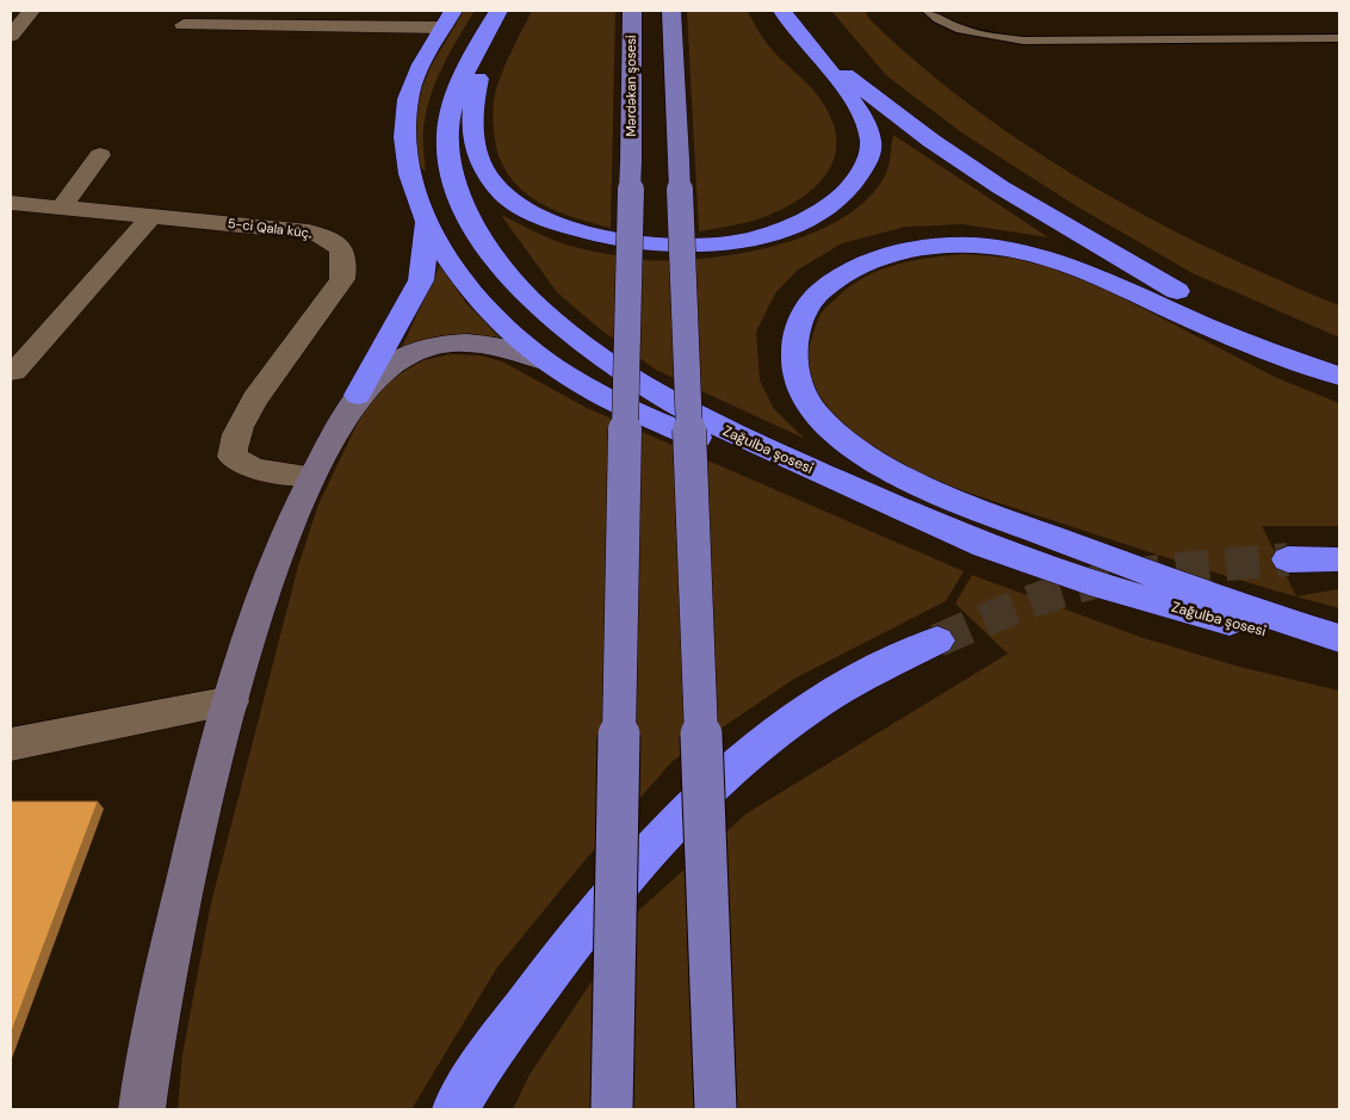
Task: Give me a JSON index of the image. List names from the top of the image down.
{
  "streets": {
    "highway": ["Zağulba şosesi"],
    "main road": ["Mərdəkan şosesi"],
    "street": ["5-ci Qala küç."]
  }
}
